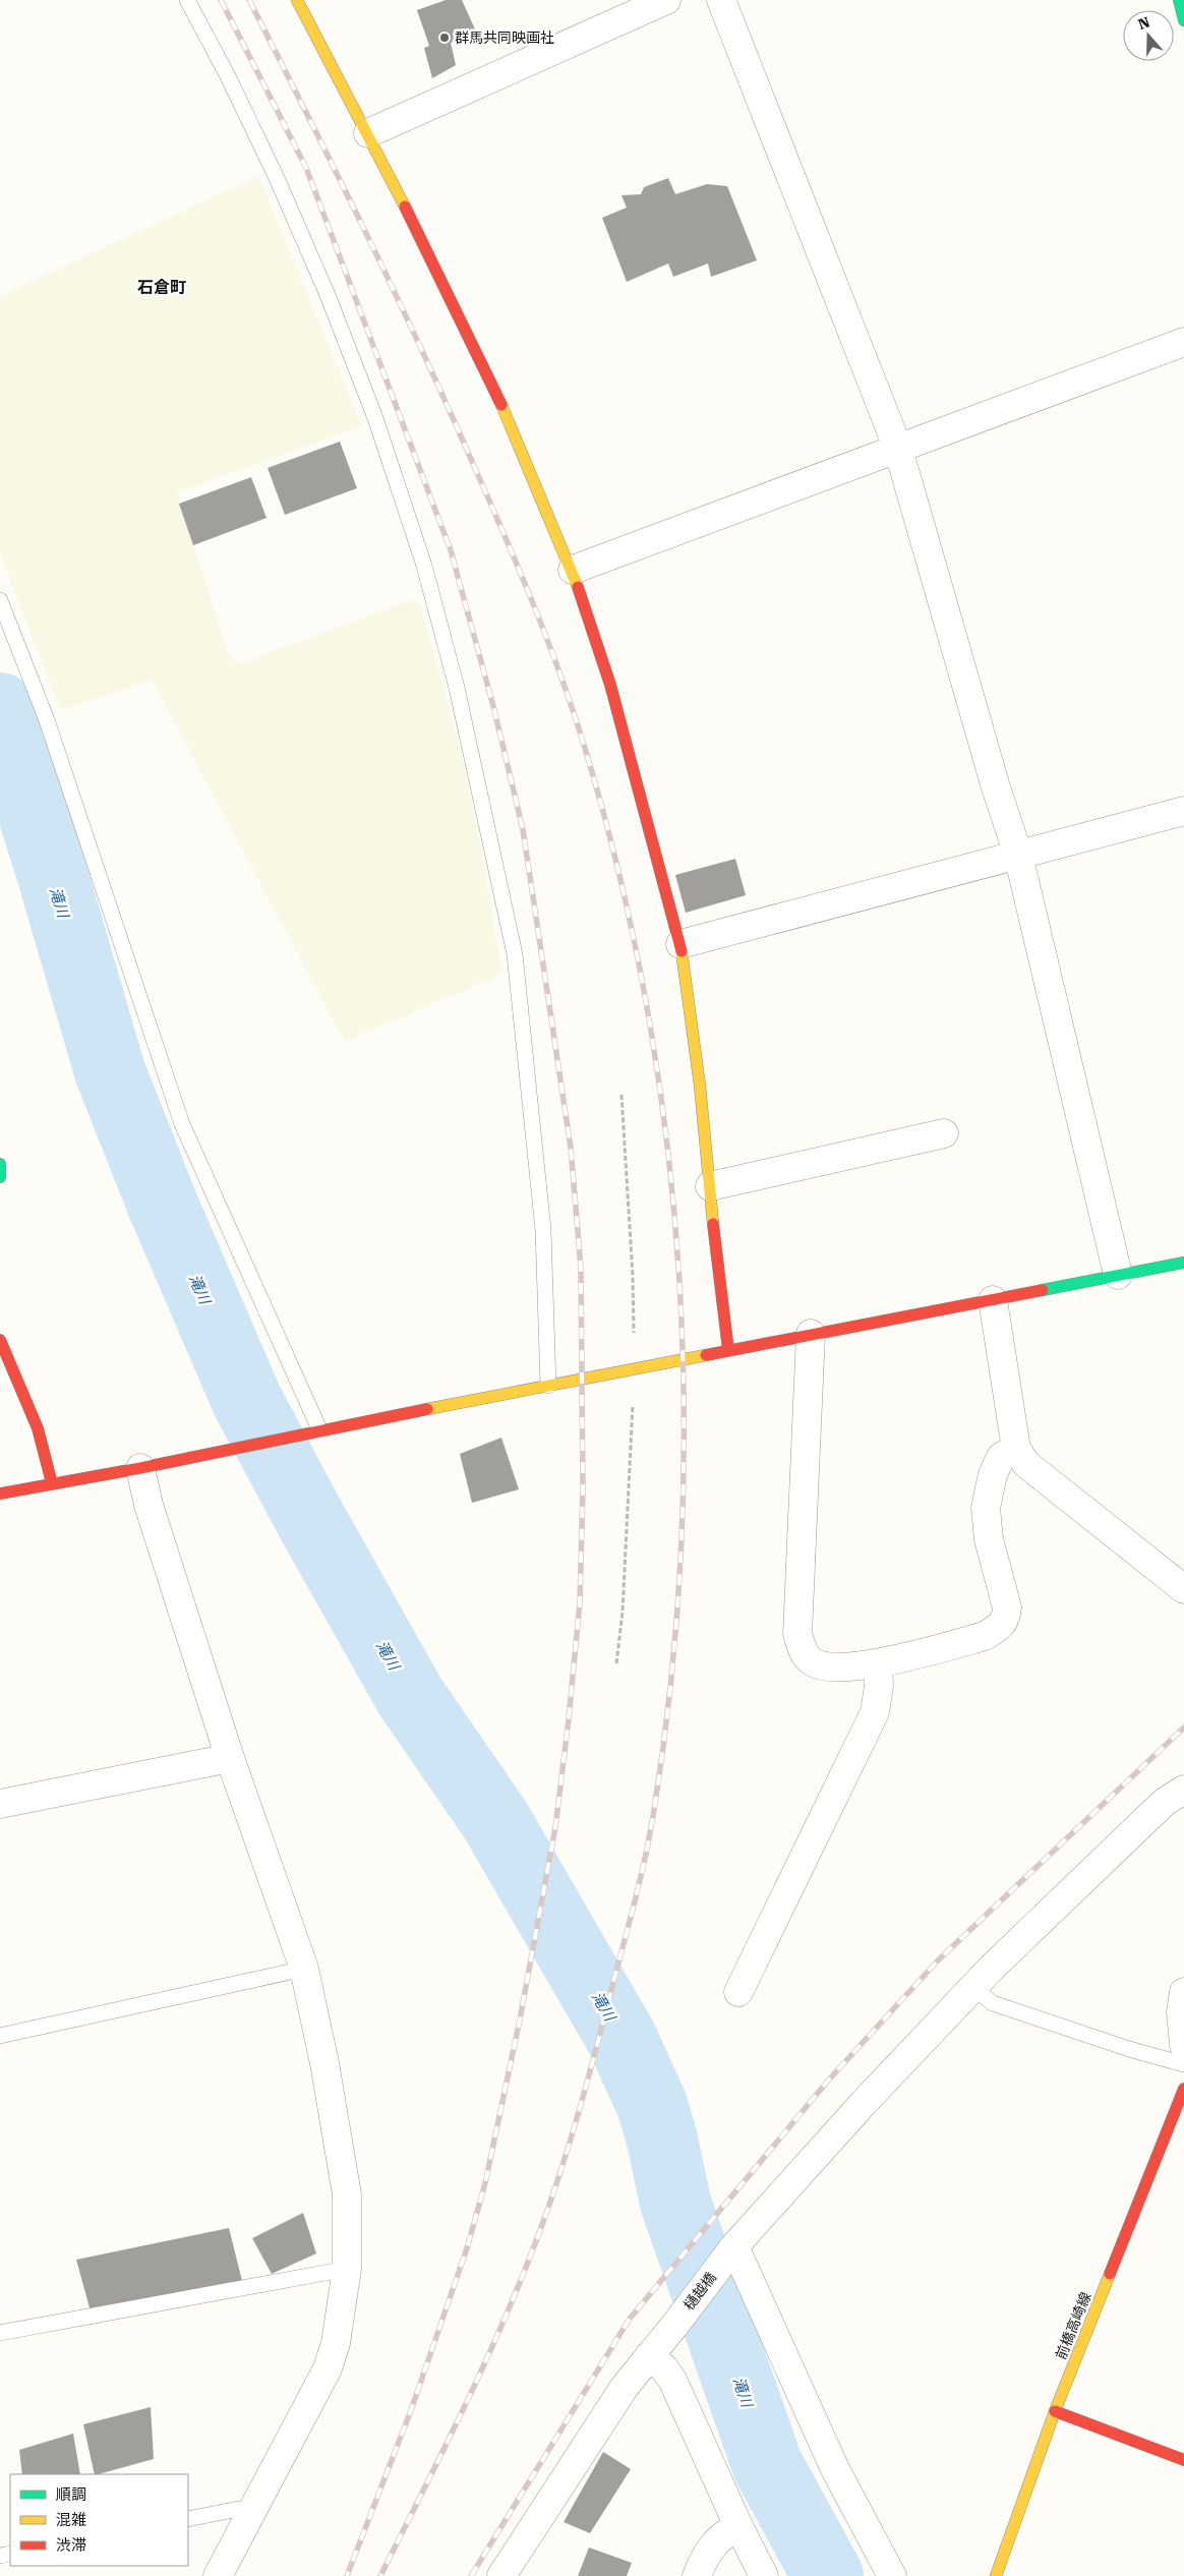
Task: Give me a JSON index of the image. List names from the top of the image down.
{
  "streets": {
    "street": ["樋越橋", "前橋高崎線"]
  },
  "districts": ["石倉町"],
  "water": ["滝川"],
  "places": ["群馬共同映画社"],
  "legend": ["順調", "混雑", "渋滞"],
  "north": "top"
}
